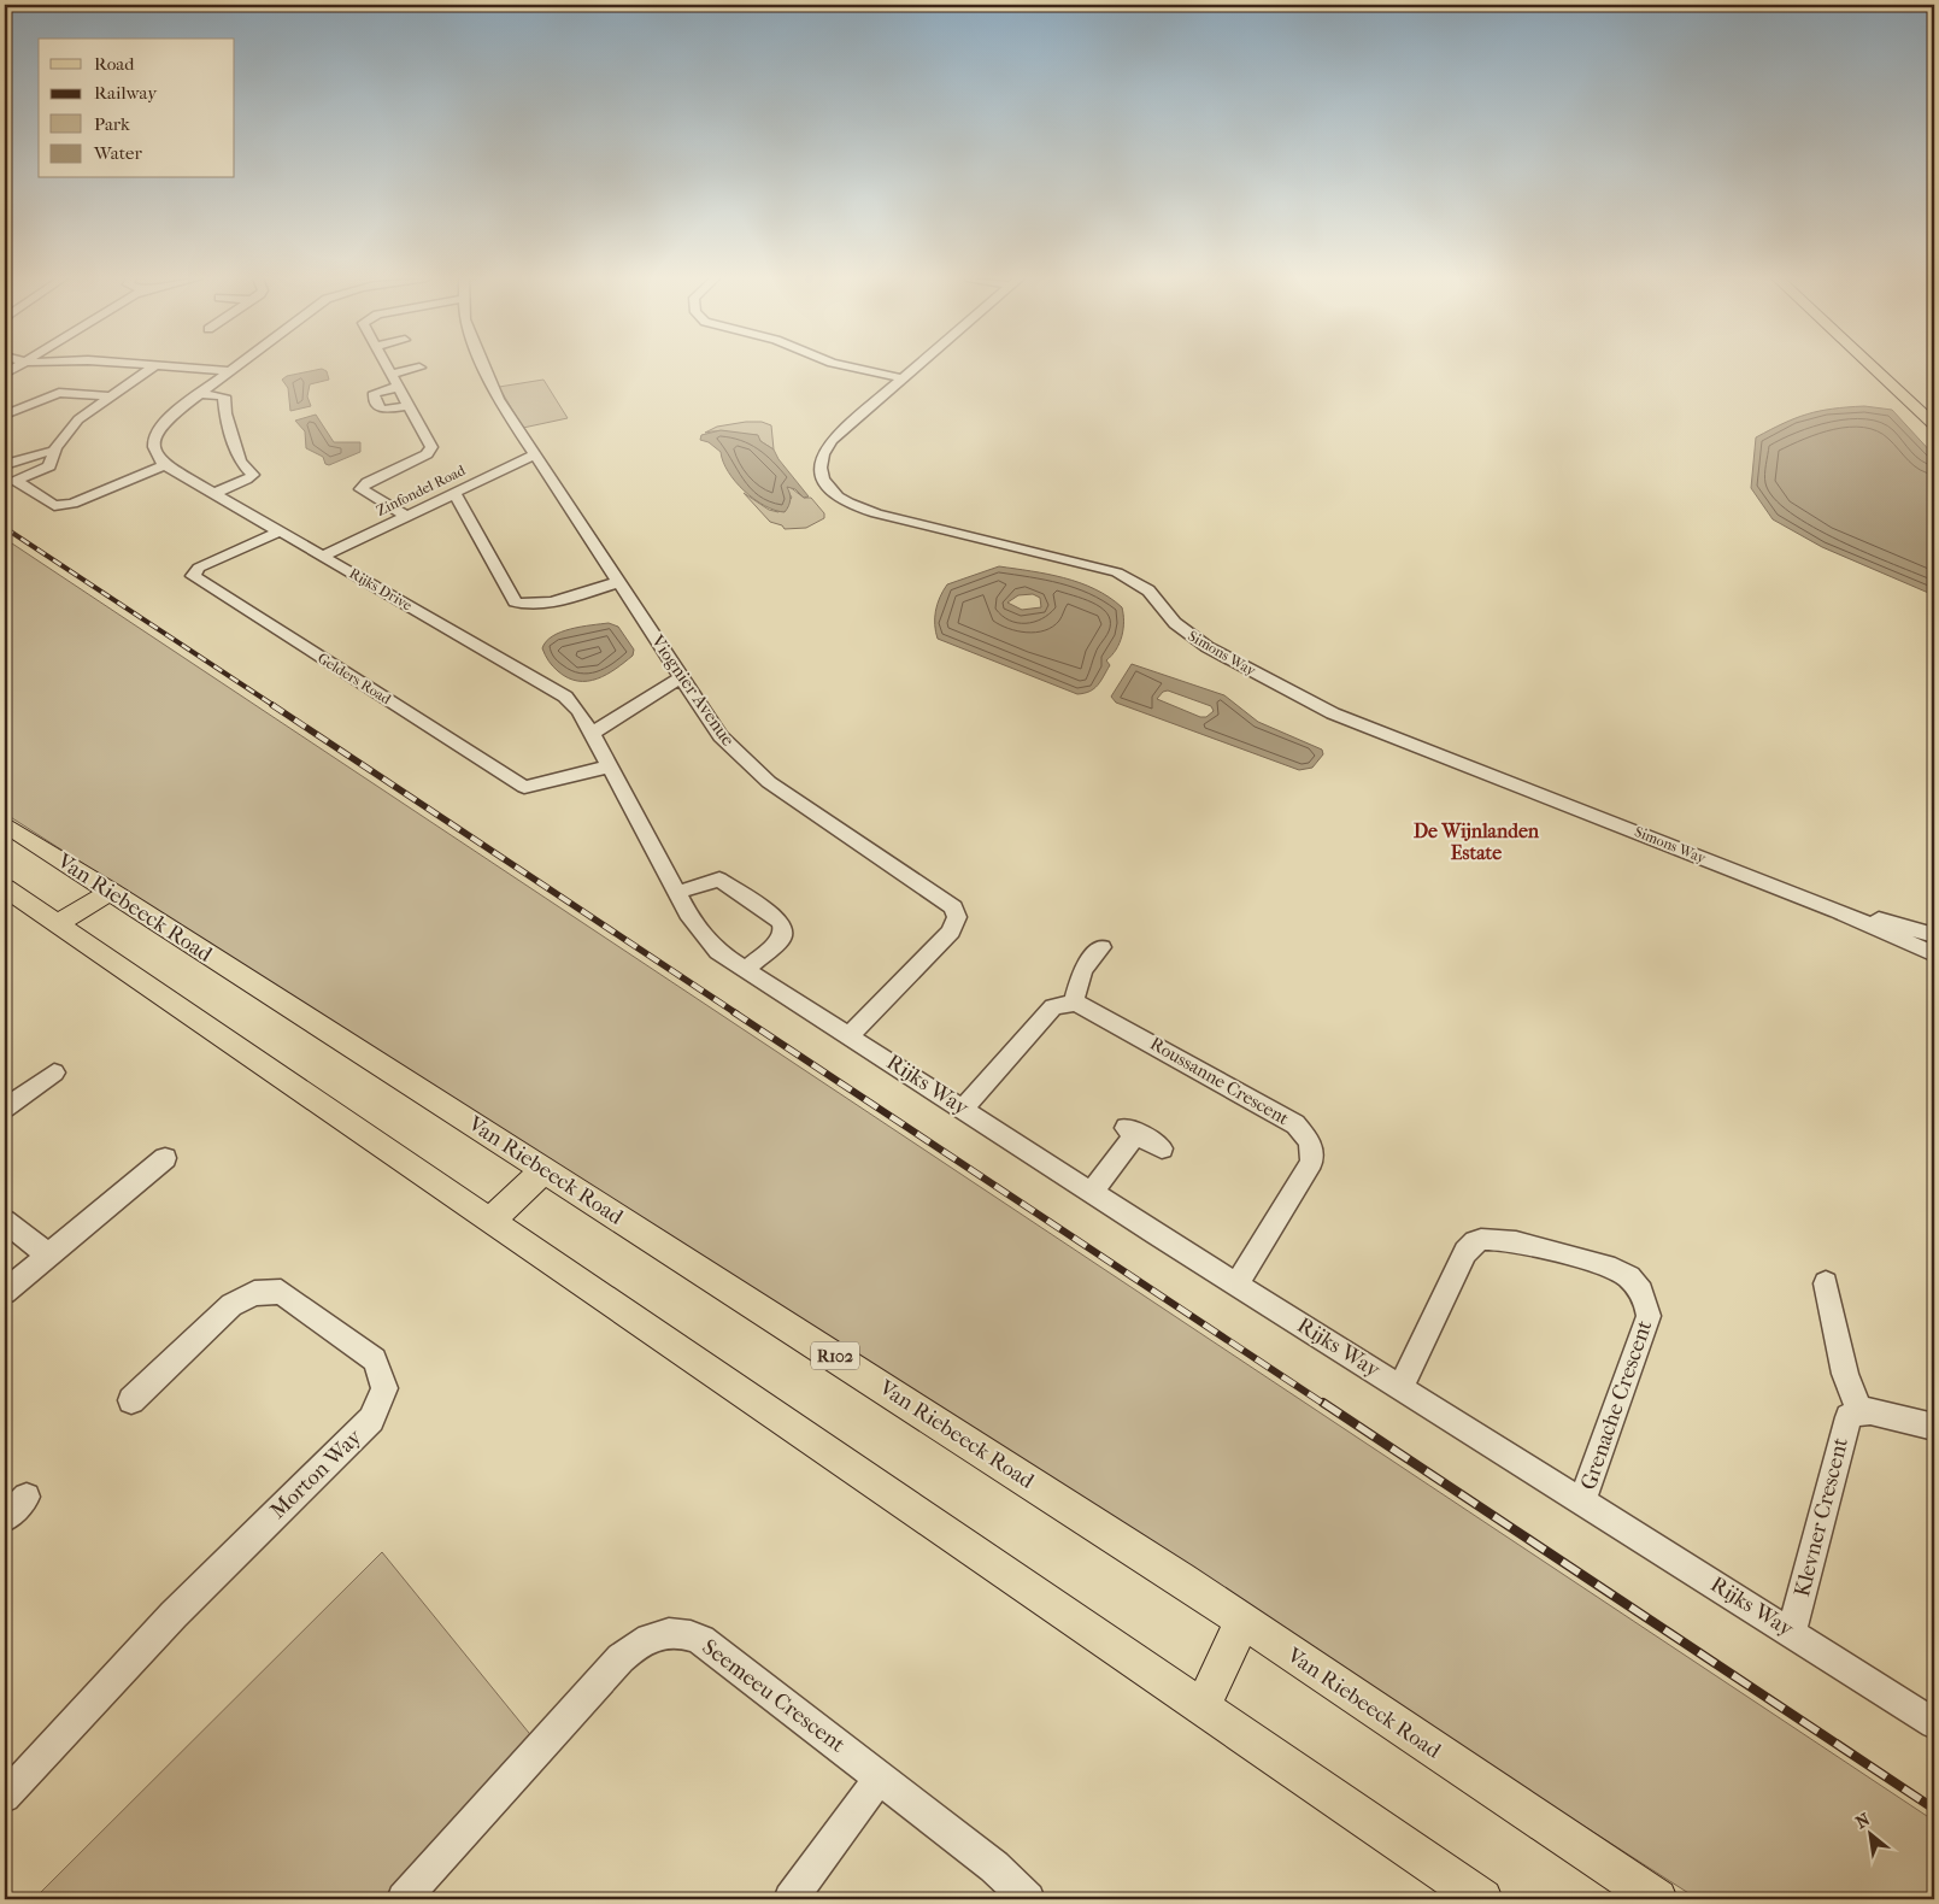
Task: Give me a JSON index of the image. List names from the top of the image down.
{
  "streets": {
    "main road": ["Van Riebeeck Road", "R102"],
    "street": [
      "Zinfondel Road",
      "Rijks Drive",
      "Simons Way",
      "Gelders Road",
      "Viognier Avenue",
      "Roussanne Crescent",
      "Rijks Way",
      "Grenache Crescent",
      "Morton Way",
      "Klevner Crescent",
      "Seemeeu Crescent"
    ]
  },
  "crossings": [
    ["Zinfondel Road", "Rijks Drive"],
    ["Zinfondel Road", "Viognier Avenue"],
    ["Rijks Drive", "Gelders Road"],
    ["Rijks Drive", "Rijks Way"],
    ["Viognier Avenue", "Rijks Way"],
    ["Roussanne Crescent", "Rijks Way"],
    ["Rijks Way", "Grenache Crescent"],
    ["Rijks Way", "Klevner Crescent"]
  ],
  "districts": ["De Wijnlanden Estate"],
  "legend": [
    "Road",
    "Railway",
    "Park",
    "Water"
  ],
  "north": "top left"
}
